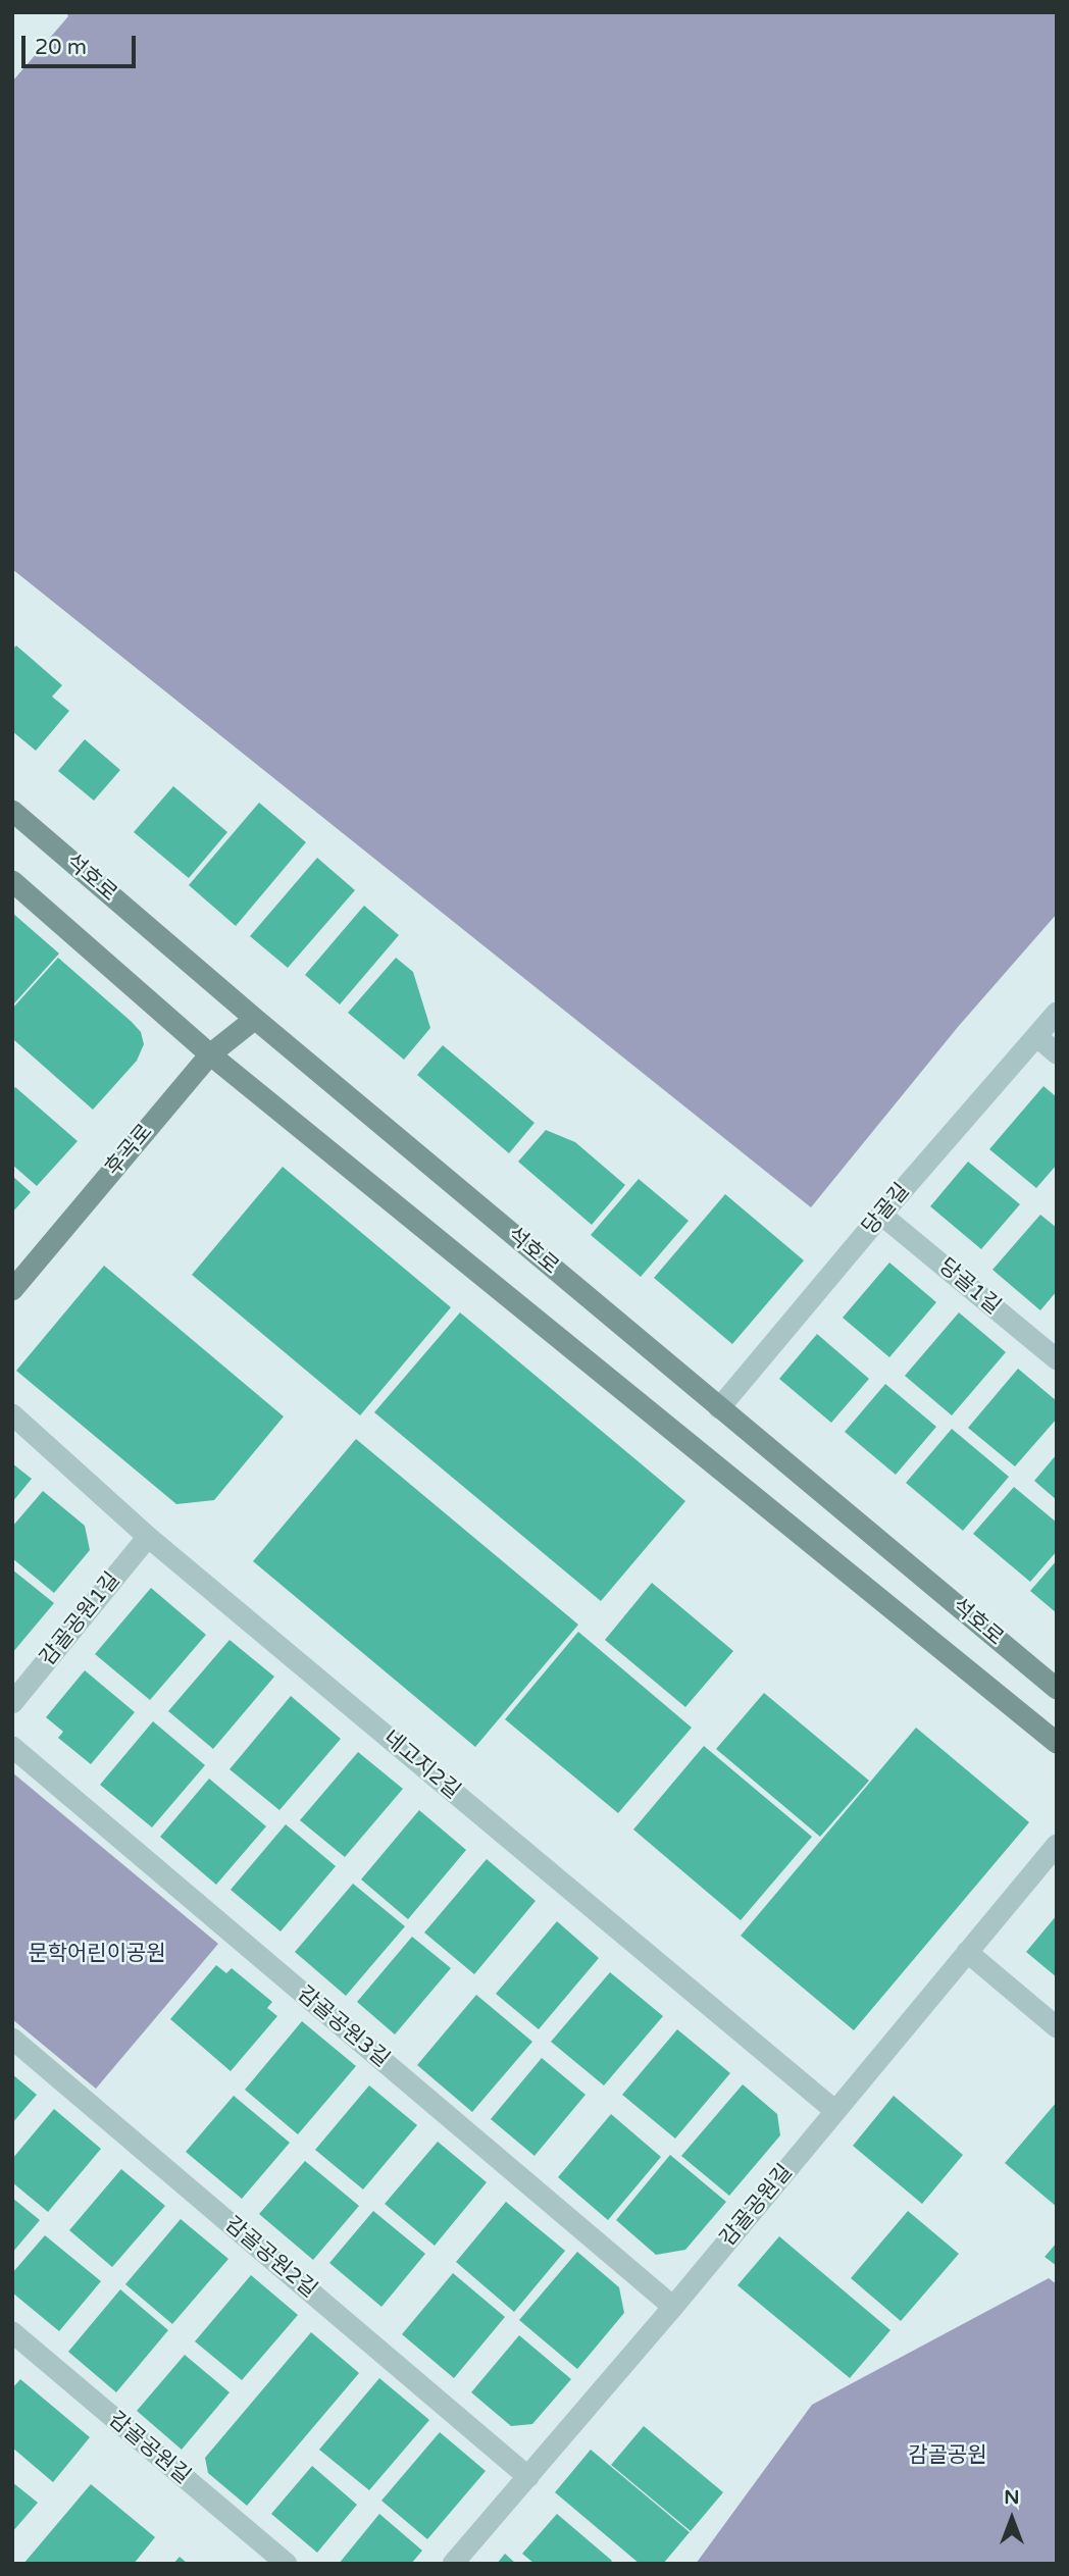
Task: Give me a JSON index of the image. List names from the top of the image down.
{
  "streets": {
    "main road": ["석호로", "후곡로"],
    "street": [
      "당골길",
      "당골1길",
      "감골공원1길",
      "네고지2길",
      "감골공원3길",
      "감골공원길",
      "감골공원2길"
    ]
  },
  "crossings": [
    ["석호로", "후곡로"],
    ["석호로", "당골길"],
    ["당골길", "당골1길"],
    ["감골공원1길", "네고지2길"],
    ["네고지2길", "감골공원길"],
    ["감골공원3길", "감골공원길"],
    ["감골공원길", "감골공원2길"]
  ],
  "parks": ["문학어린이공원", "감골공원"],
  "scale_bar": "20 m",
  "north": "top"
}
